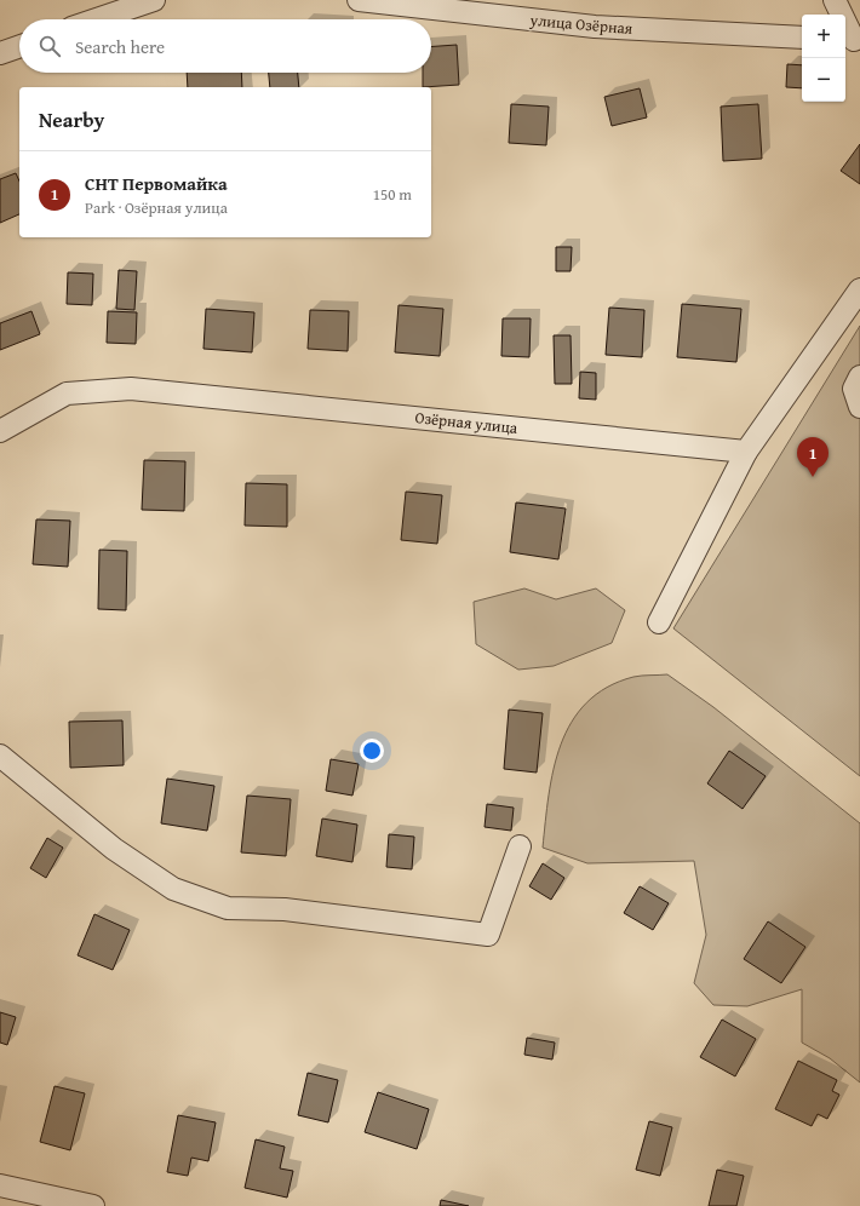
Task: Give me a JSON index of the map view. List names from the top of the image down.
{
  "streets": {
    "street": ["улица Озёрная", "Озёрная улица"]
  },
  "page": {
    "map_buttons": ["+", "−"],
    "search": "Search here",
    "heading": "Nearby",
    "list": [
      {
        "mark": "1",
        "name": "СНТ Первомайка",
        "note": "Park · Озёрная улица",
        "value": "150 m"
      }
    ],
    "pins": "1"
  }
}
